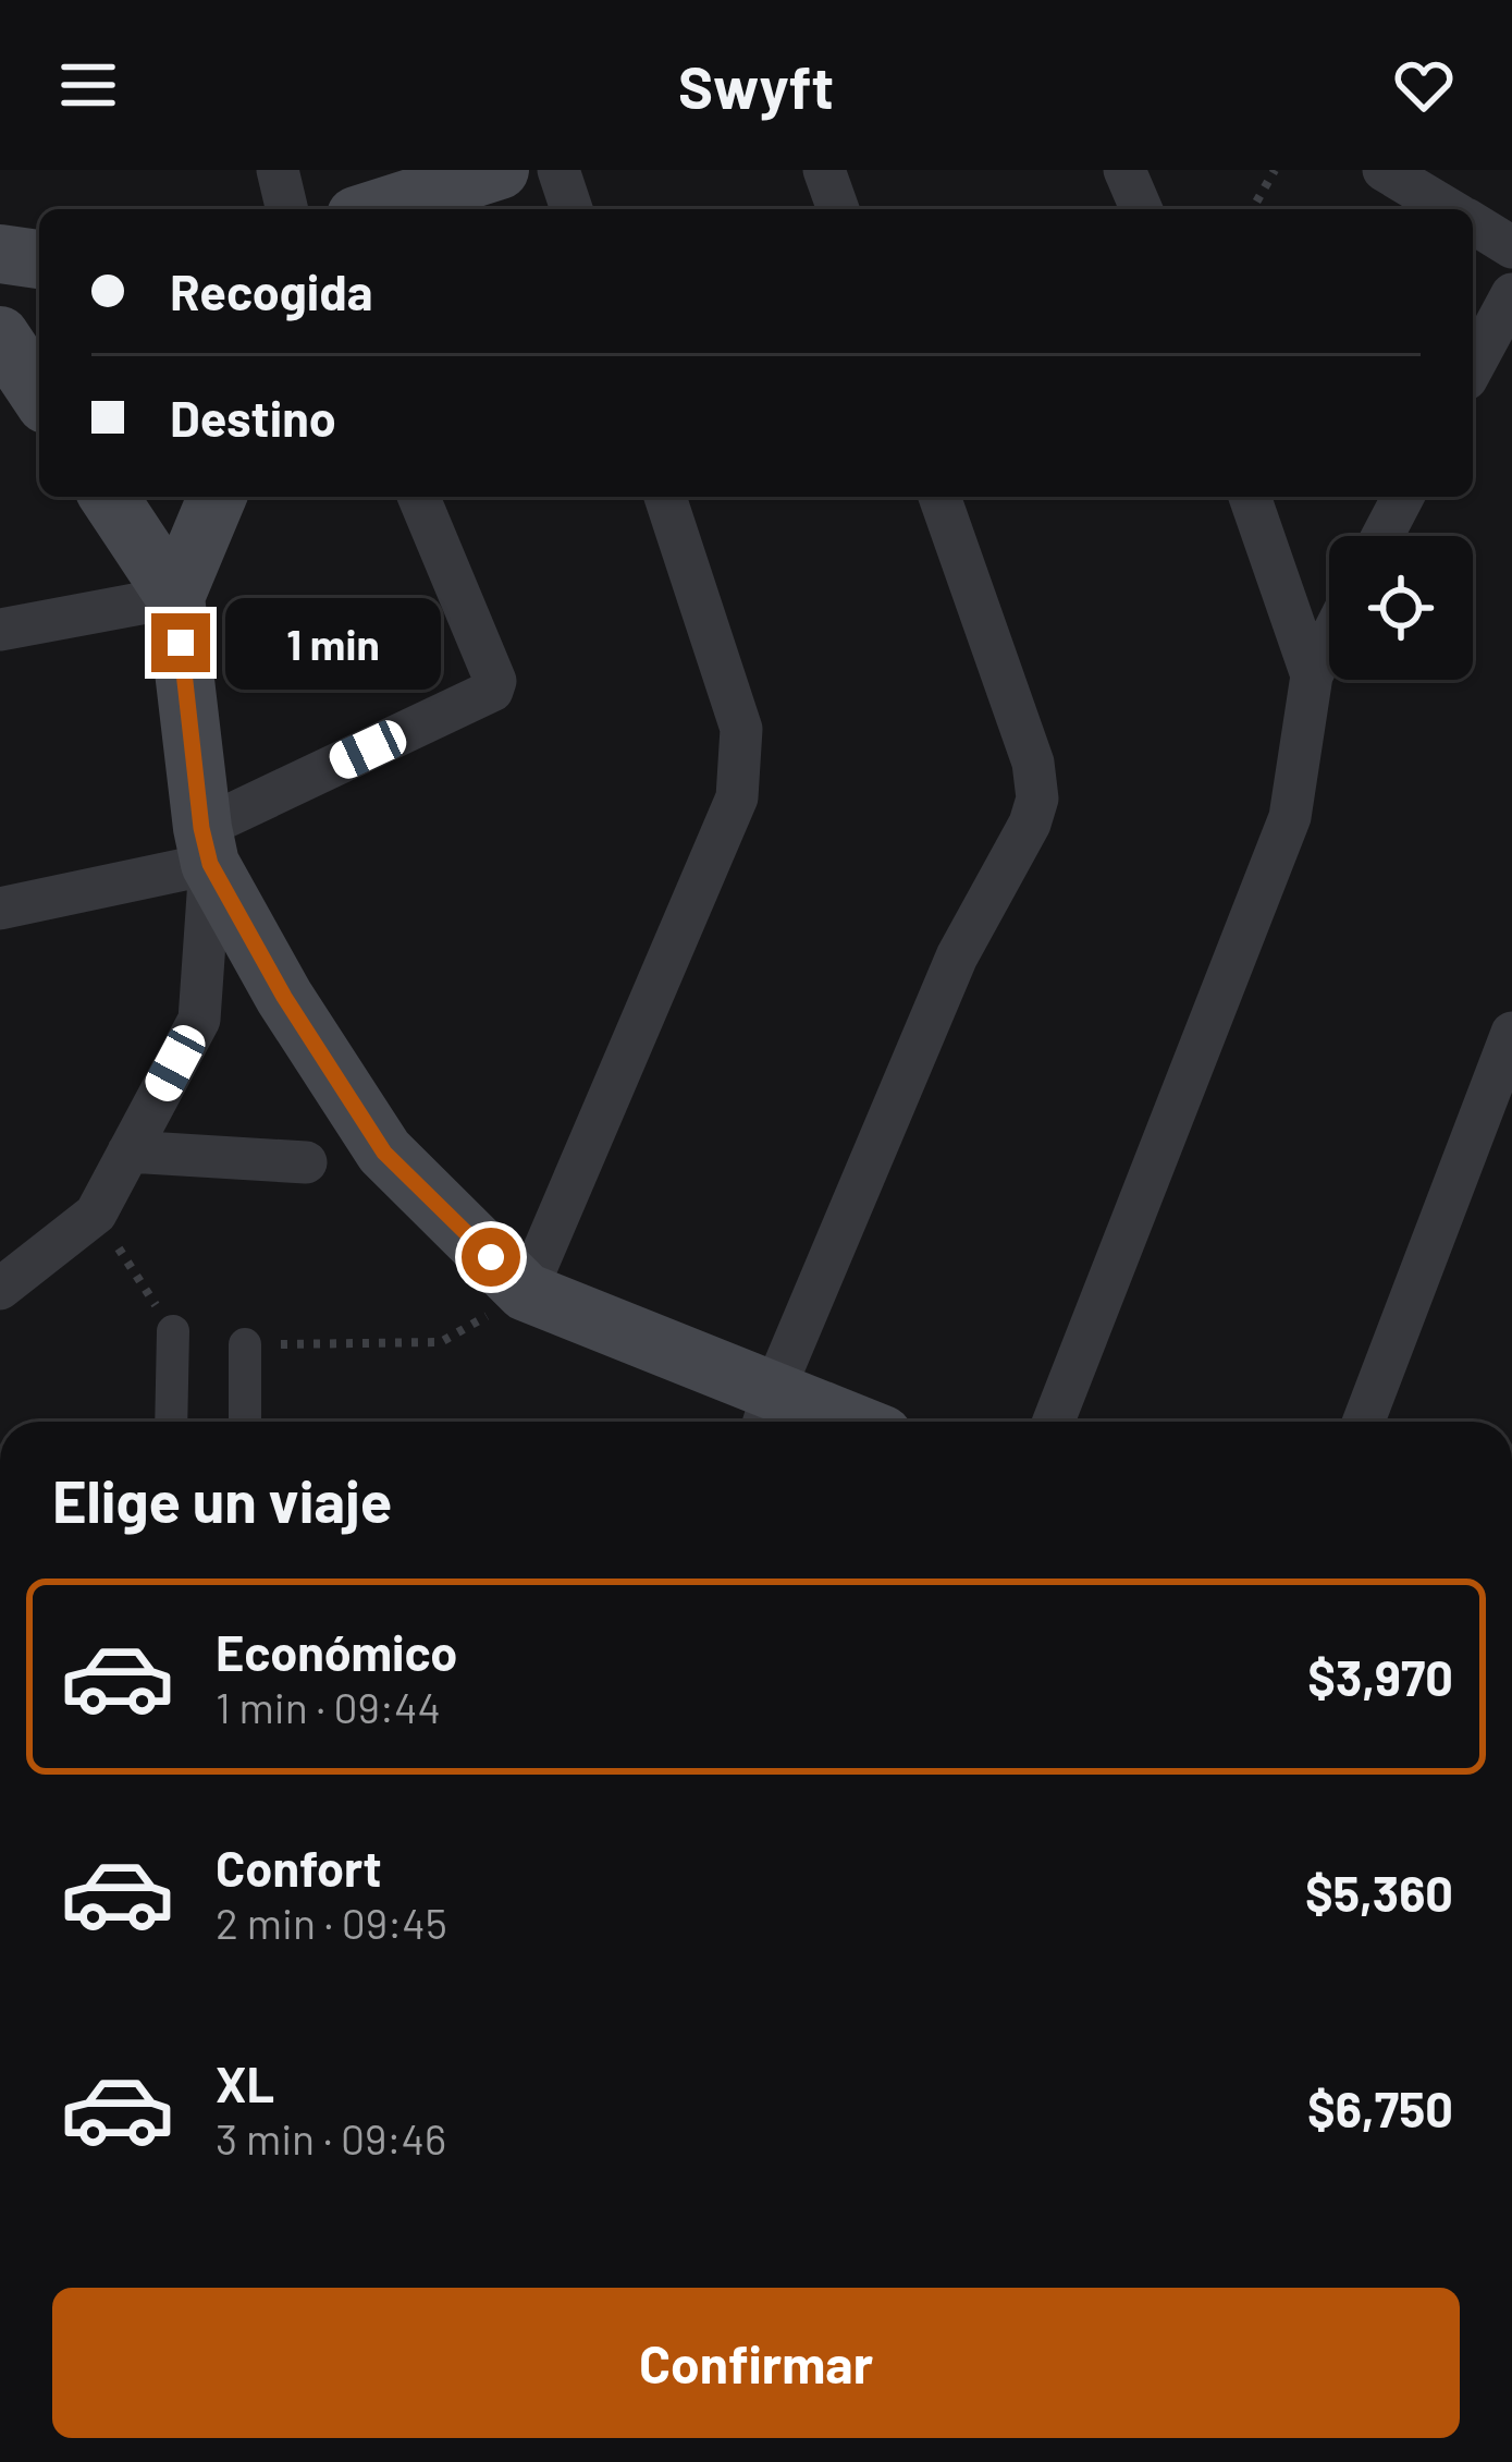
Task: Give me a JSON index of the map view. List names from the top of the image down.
{
  "page": {
    "header": "Swyft",
    "banner": ["Recogida", "Destino"],
    "bubble": "1 min",
    "heading": "Elige un viaje",
    "list": [
      {
        "name": "Económico",
        "note": "1 min · 09:44",
        "value": "$3,970"
      },
      {
        "name": "Confort",
        "note": "2 min · 09:45",
        "value": "$5,360"
      },
      {
        "name": "XL",
        "note": "3 min · 09:46",
        "value": "$6,750"
      }
    ],
    "buttons": "Confirmar"
  }
}
